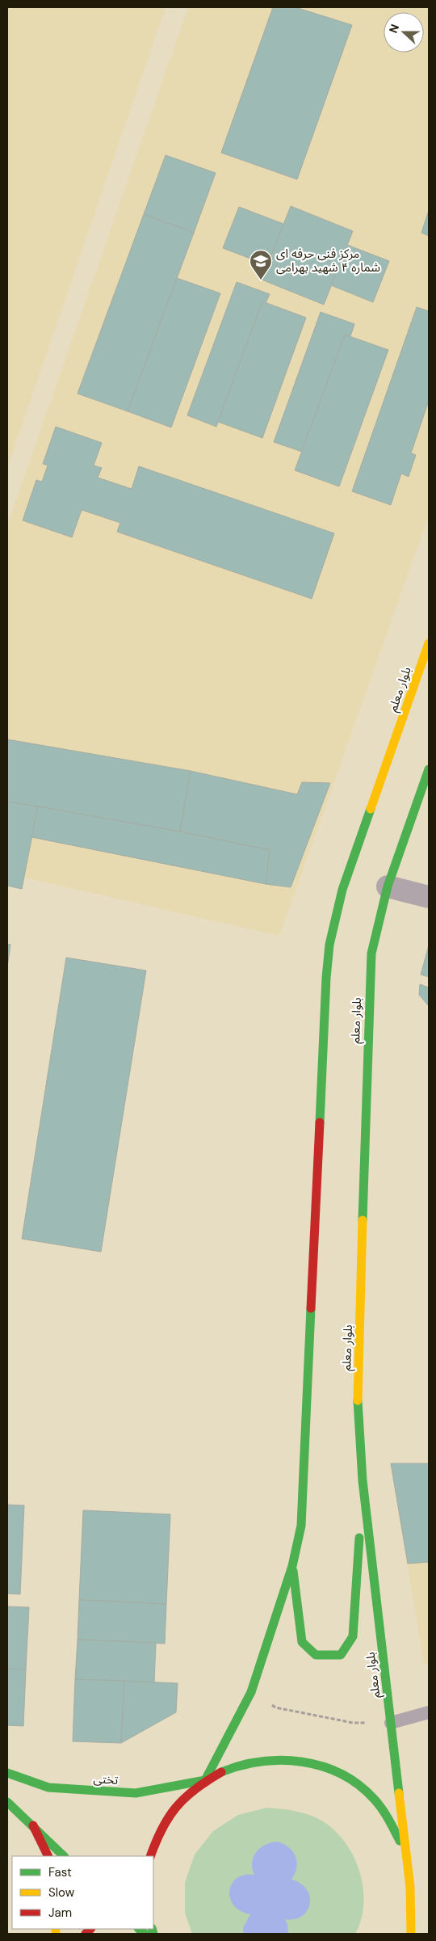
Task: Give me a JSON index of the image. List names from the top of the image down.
{
  "streets": {
    "main road": ["بلوار معلم", "تختی"]
  },
  "crossings": [
    ["بلوار معلم", "تختی"]
  ],
  "places": {
    "school or university": ["مرکز فنی حرفه ای شماره ۴ شهید بهرامی"]
  },
  "legend": ["Fast", "Slow", "Jam"],
  "north": "left"
}
